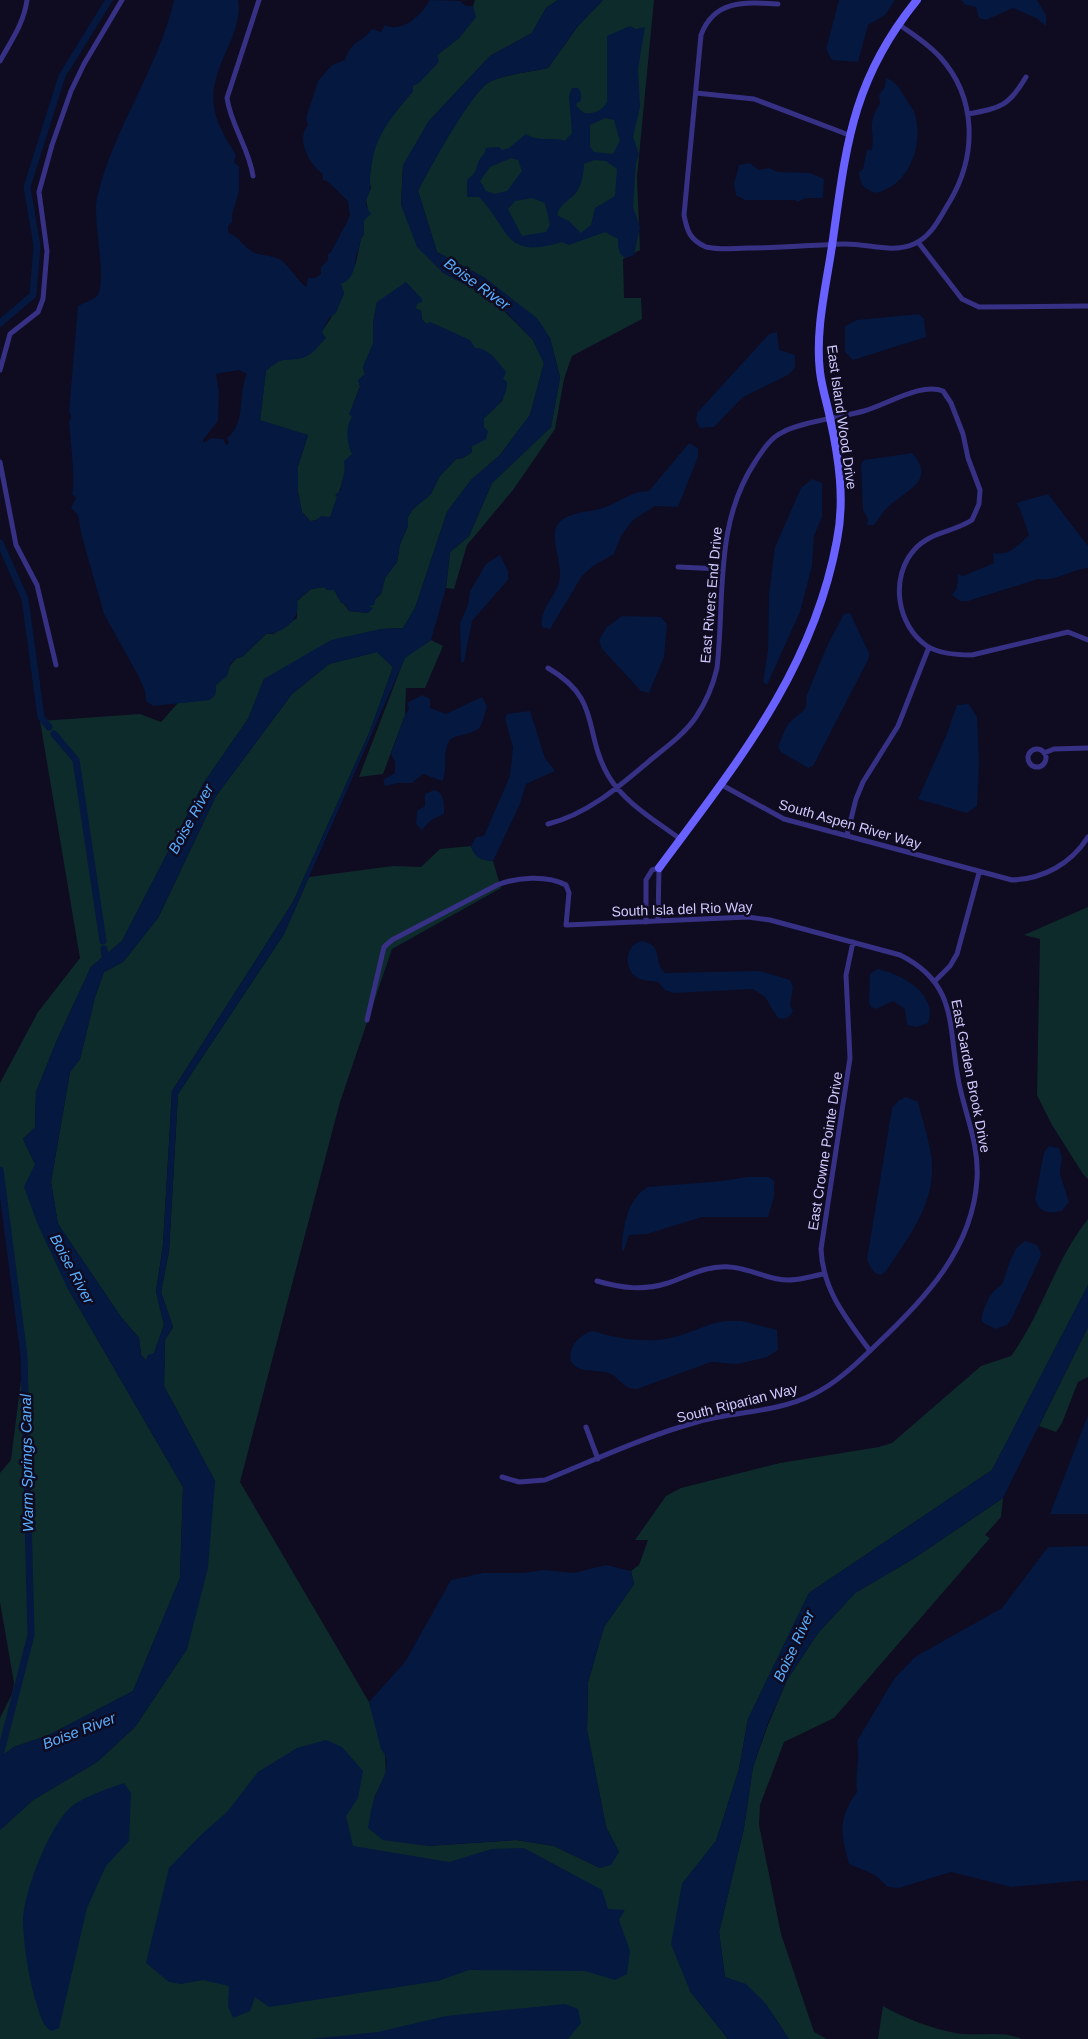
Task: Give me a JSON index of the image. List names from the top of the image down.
{
  "streets": {
    "street": [
      "East Island Wood Drive",
      "East Rivers End Drive",
      "South Aspen River Way",
      "South Isla del Rio Way",
      "East Garden Brook Drive",
      "East Crowne Pointe Drive",
      "South Riparian Way"
    ]
  },
  "crossings": [
    ["East Island Wood Drive", "East Rivers End Drive"],
    ["East Island Wood Drive", "South Aspen River Way"],
    ["East Island Wood Drive", "South Isla del Rio Way"],
    ["South Isla del Rio Way", "East Garden Brook Drive"],
    ["South Isla del Rio Way", "East Crowne Pointe Drive"],
    ["East Garden Brook Drive", "East Crowne Pointe Drive"],
    ["East Garden Brook Drive", "South Riparian Way"],
    ["East Crowne Pointe Drive", "South Riparian Way"]
  ],
  "water": ["Boise River", "Warm Springs Canal"]
}
